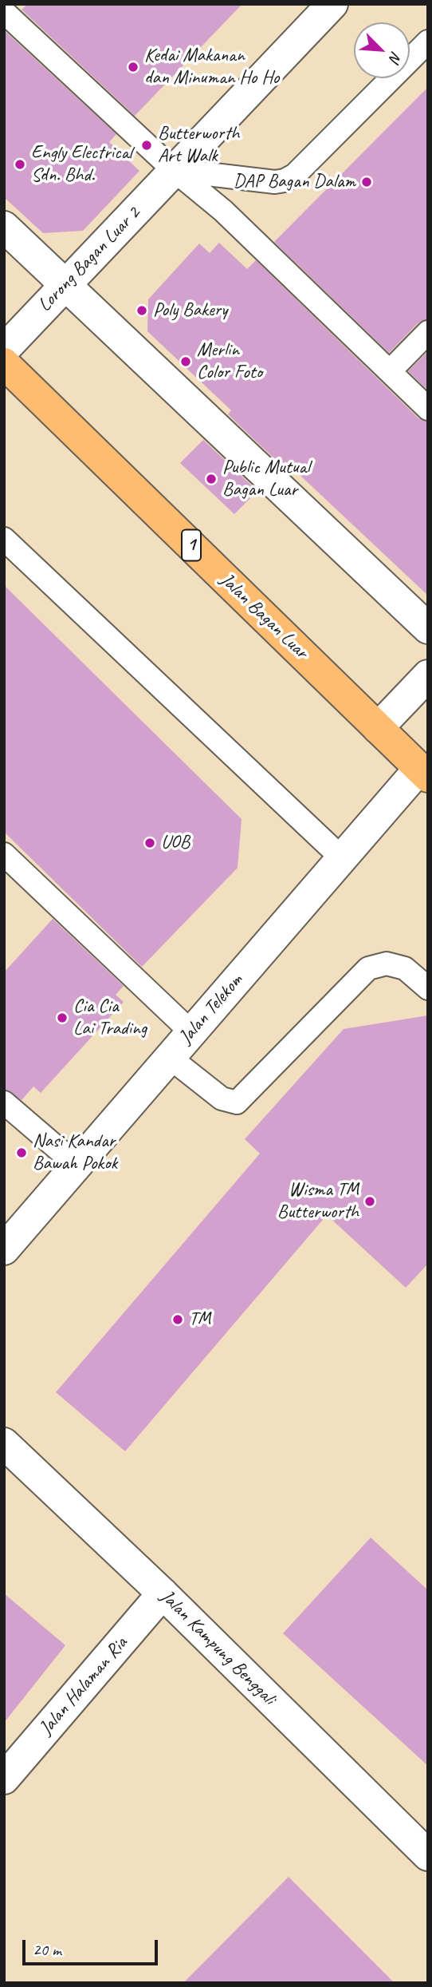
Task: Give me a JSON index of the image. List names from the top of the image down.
{
  "streets": {
    "main road": ["1", "Jalan Bagan Luar"],
    "street": [
      "Lorong Bagan Luar 2",
      "Jalan Telekom",
      "Jalan Kampung Benggali",
      "Jalan Halaman Ria"
    ]
  },
  "crossings": [
    ["Jalan Bagan Luar", "Jalan Telekom"],
    ["Jalan Kampung Benggali", "Jalan Halaman Ria"]
  ],
  "places": [
    "Kedai Makanan dan Minuman Ho Ho",
    "Butterworth Art Walk",
    "Engly Electrical Sdn. Bhd.",
    "DAP Bagan Dalam",
    "Poly Bakery",
    "Merlin Color Foto",
    "Public Mutual Bagan Luar",
    "UOB",
    "Cia Cia Lai Trading",
    "Nasi Kandar Bawah Pokok",
    "Wisma TM Butterworth",
    "TM"
  ],
  "scale_bar": "20 m",
  "north": "bottom right"
}
